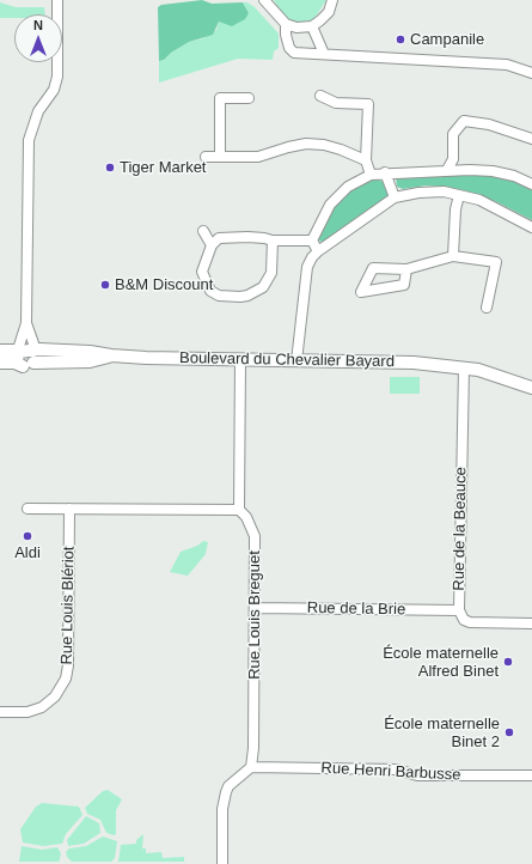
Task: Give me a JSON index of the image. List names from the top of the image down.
{
  "streets": {
    "street": [
      "Boulevard du Chevalier Bayard",
      "Rue de la Beauce",
      "Rue Louis Blériot",
      "Rue de la Brie",
      "Rue Louis Breguet",
      "Rue Henri Barbusse"
    ]
  },
  "crossings": [
    ["Boulevard du Chevalier Bayard", "Rue de la Beauce"],
    ["Rue de la Beauce", "Rue de la Brie"],
    ["Rue de la Brie", "Rue Louis Breguet"],
    ["Rue Louis Breguet", "Rue Henri Barbusse"]
  ],
  "places": [
    "Campanile",
    "Tiger Market",
    "B&M Discount",
    "Aldi",
    "École maternelle Alfred Binet",
    "École maternelle Binet 2"
  ],
  "north": "top"
}
